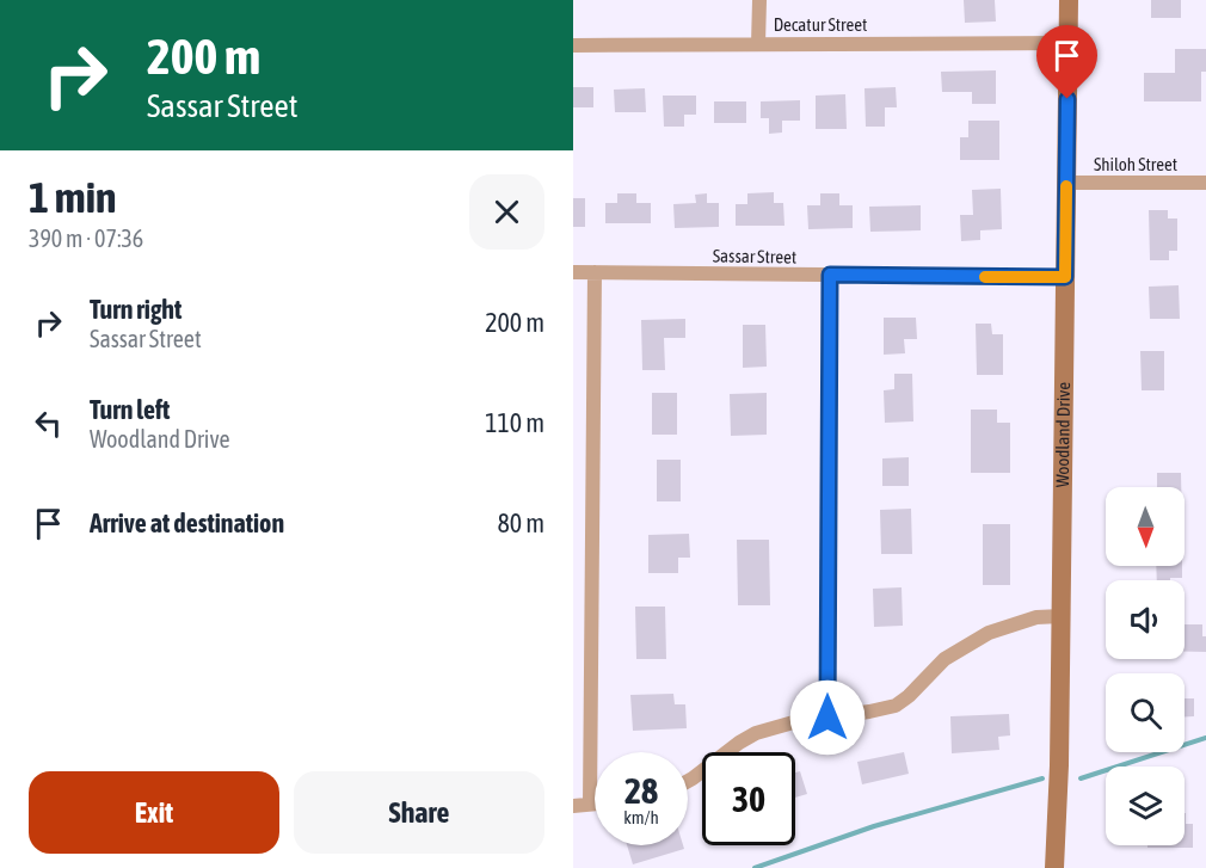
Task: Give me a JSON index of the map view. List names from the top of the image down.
{
  "streets": {
    "main road": ["Woodland Drive"],
    "street": ["Decatur Street", "Shiloh Street", "Sassar Street"]
  },
  "crossings": [
    ["Decatur Street", "Woodland Drive"],
    ["Shiloh Street", "Woodland Drive"],
    ["Sassar Street", "Woodland Drive"]
  ],
  "north": "bottom",
  "page": {
    "turn": ["200 m", "Sassar Street"],
    "heading": ["1 min", "390 m · 07:36"],
    "list": [
      {
        "name": "Turn right",
        "note": "Sassar Street",
        "value": "200 m"
      },
      {
        "name": "Turn left",
        "note": "Woodland Drive",
        "value": "110 m"
      },
      {
        "name": "Arrive at destination",
        "value": "80 m"
      }
    ],
    "speed": "28 km/h",
    "limit": "30",
    "buttons": ["Exit", "Share"]
  }
}
